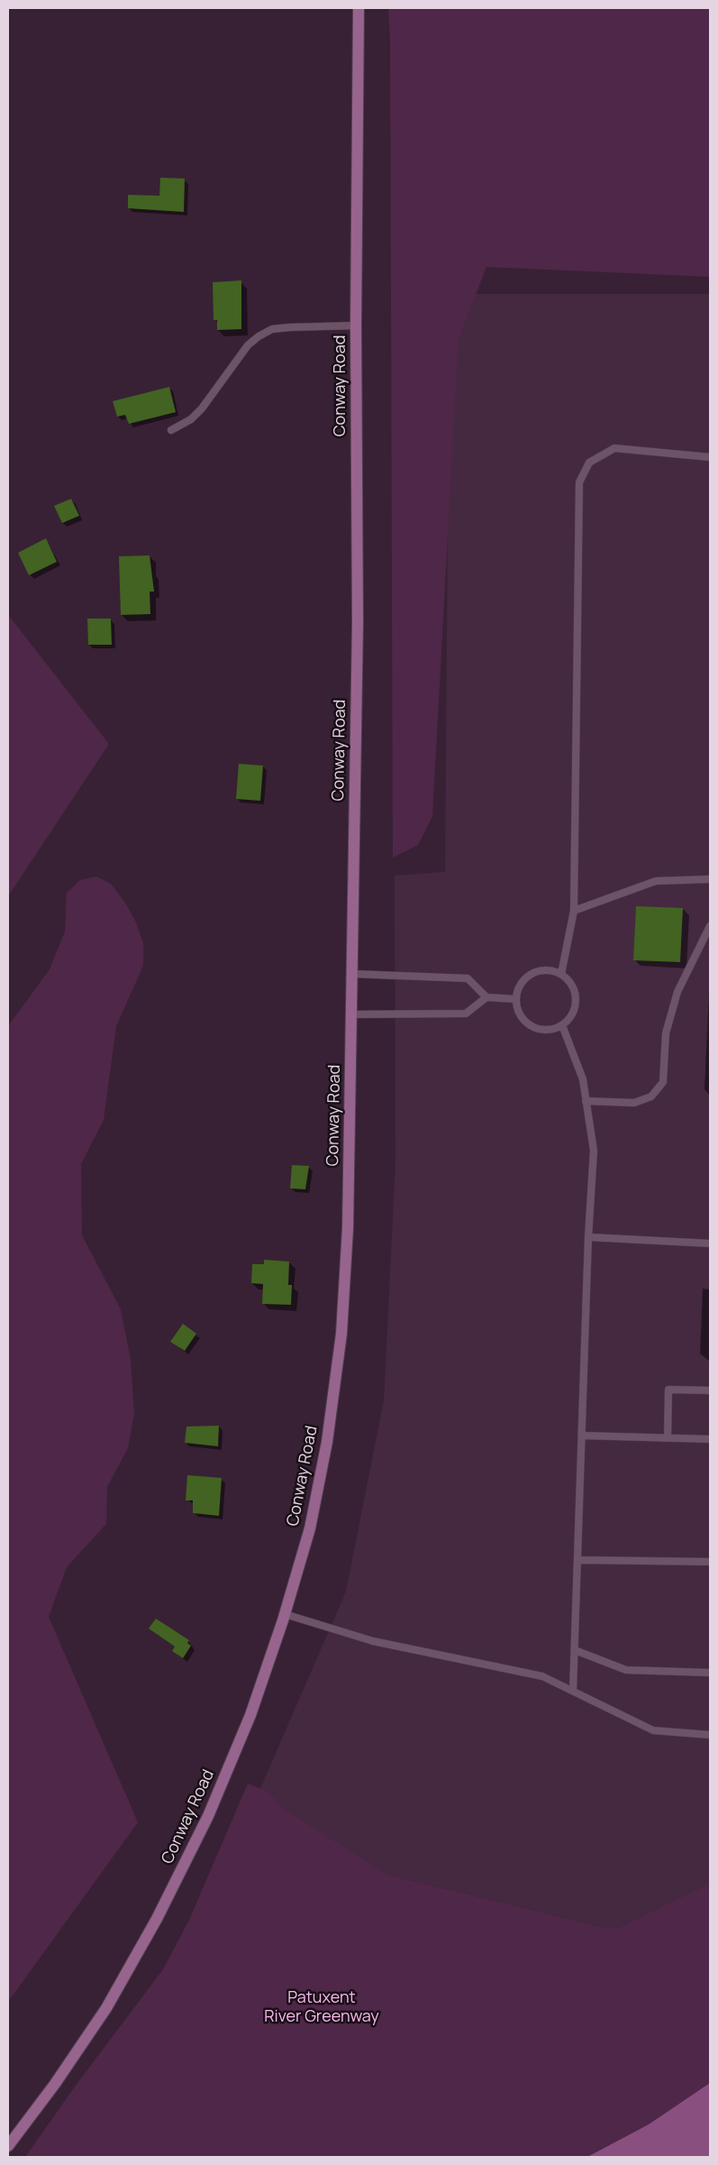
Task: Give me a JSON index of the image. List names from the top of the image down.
{
  "streets": {
    "street": ["Conway Road"]
  },
  "parks": ["Patuxent River Greenway"]
}
